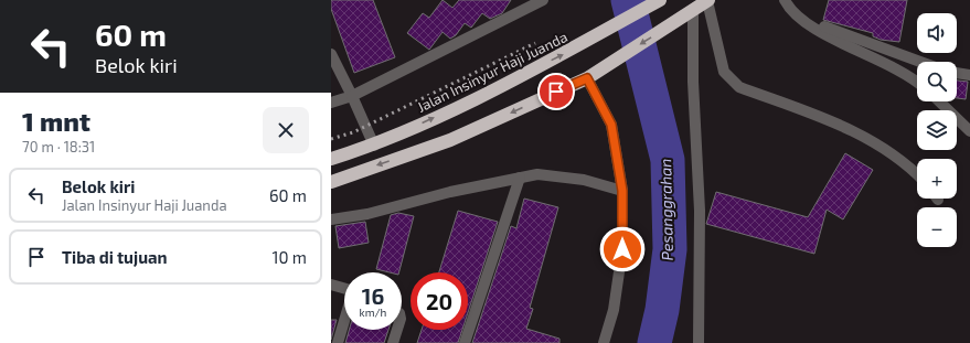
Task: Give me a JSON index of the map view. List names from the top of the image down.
{
  "streets": {
    "highway": ["Jalan Insinyur Haji Juanda"]
  },
  "water": ["Pesanggrahan"],
  "page": {
    "turn": ["60 m", "Belok kiri"],
    "map_buttons": ["+", "−"],
    "heading": ["1 mnt", "70 m · 18:31"],
    "list": [
      {
        "name": "Belok kiri",
        "note": "Jalan Insinyur Haji Juanda",
        "value": "60 m"
      },
      {
        "name": "Tiba di tujuan",
        "value": "10 m"
      }
    ],
    "speed": "16 km/h",
    "limit": "20"
  }
}
